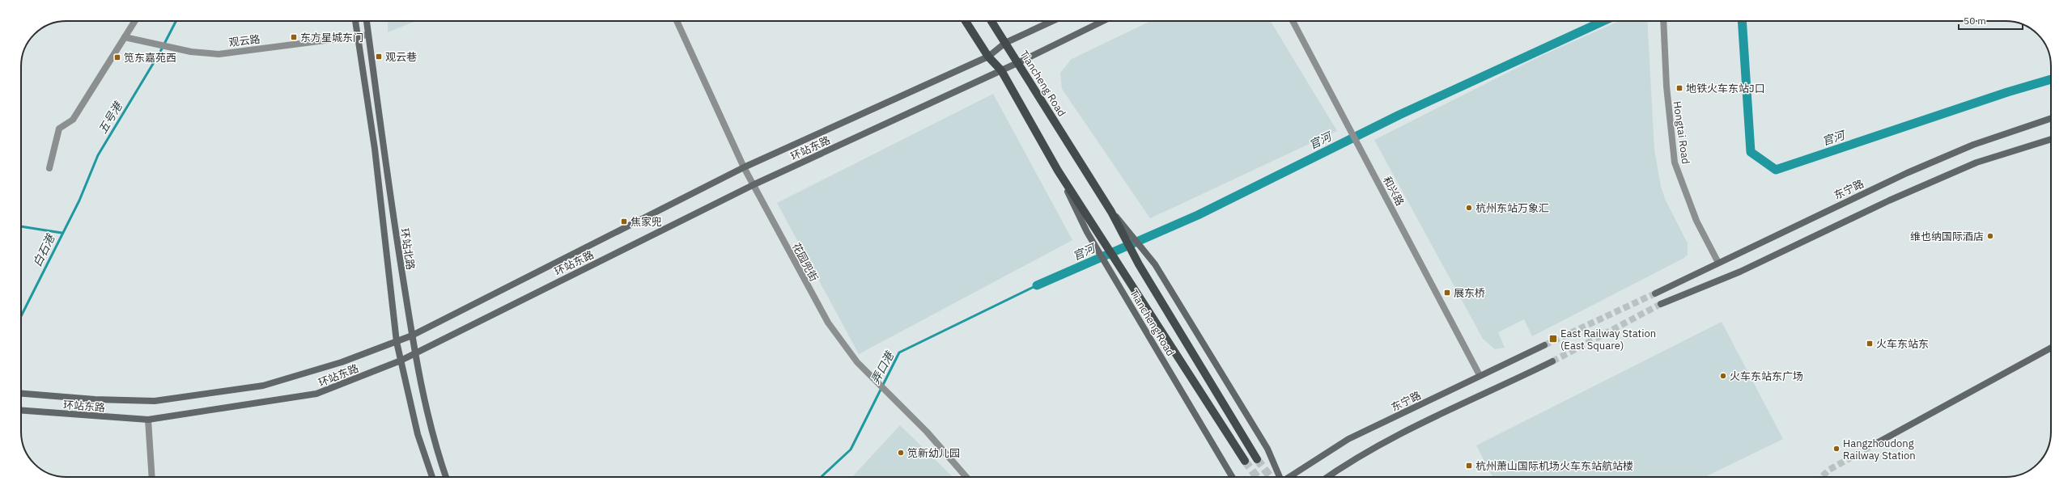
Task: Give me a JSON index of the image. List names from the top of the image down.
{
  "streets": {
    "main road": [
      "Tiancheng Road",
      "环站东路",
      "东宁路",
      "环站北路"
    ],
    "street": [
      "观云路",
      "Hongtai Road",
      "和兴路",
      "花园兜街"
    ]
  },
  "crossings": [
    ["观云路", "环站北路"],
    ["Tiancheng Road", "环站东路"],
    ["Hongtai Road", "东宁路"],
    ["环站东路", "环站北路"],
    ["环站东路", "花园兜街"],
    ["东宁路", "和兴路"]
  ],
  "water": [
    "五号港",
    "官河",
    "白石港",
    "弄口港"
  ],
  "places": {
    "transit": [
      "东方星城东门",
      "观云巷",
      "笕东嘉苑西",
      "地铁火车东站J口",
      "焦家兜",
      "展东桥",
      "East Railway Station (East Square)",
      "火车东站东",
      "杭州萧山国际机场火车东站航站楼"
    ],
    "other": [
      "杭州东站万象汇",
      "维也纳国际酒店",
      "火车东站东广场",
      "Hangzhoudong Railway Station",
      "笕新幼儿园"
    ]
  },
  "scale_bar": "50 m"
}
